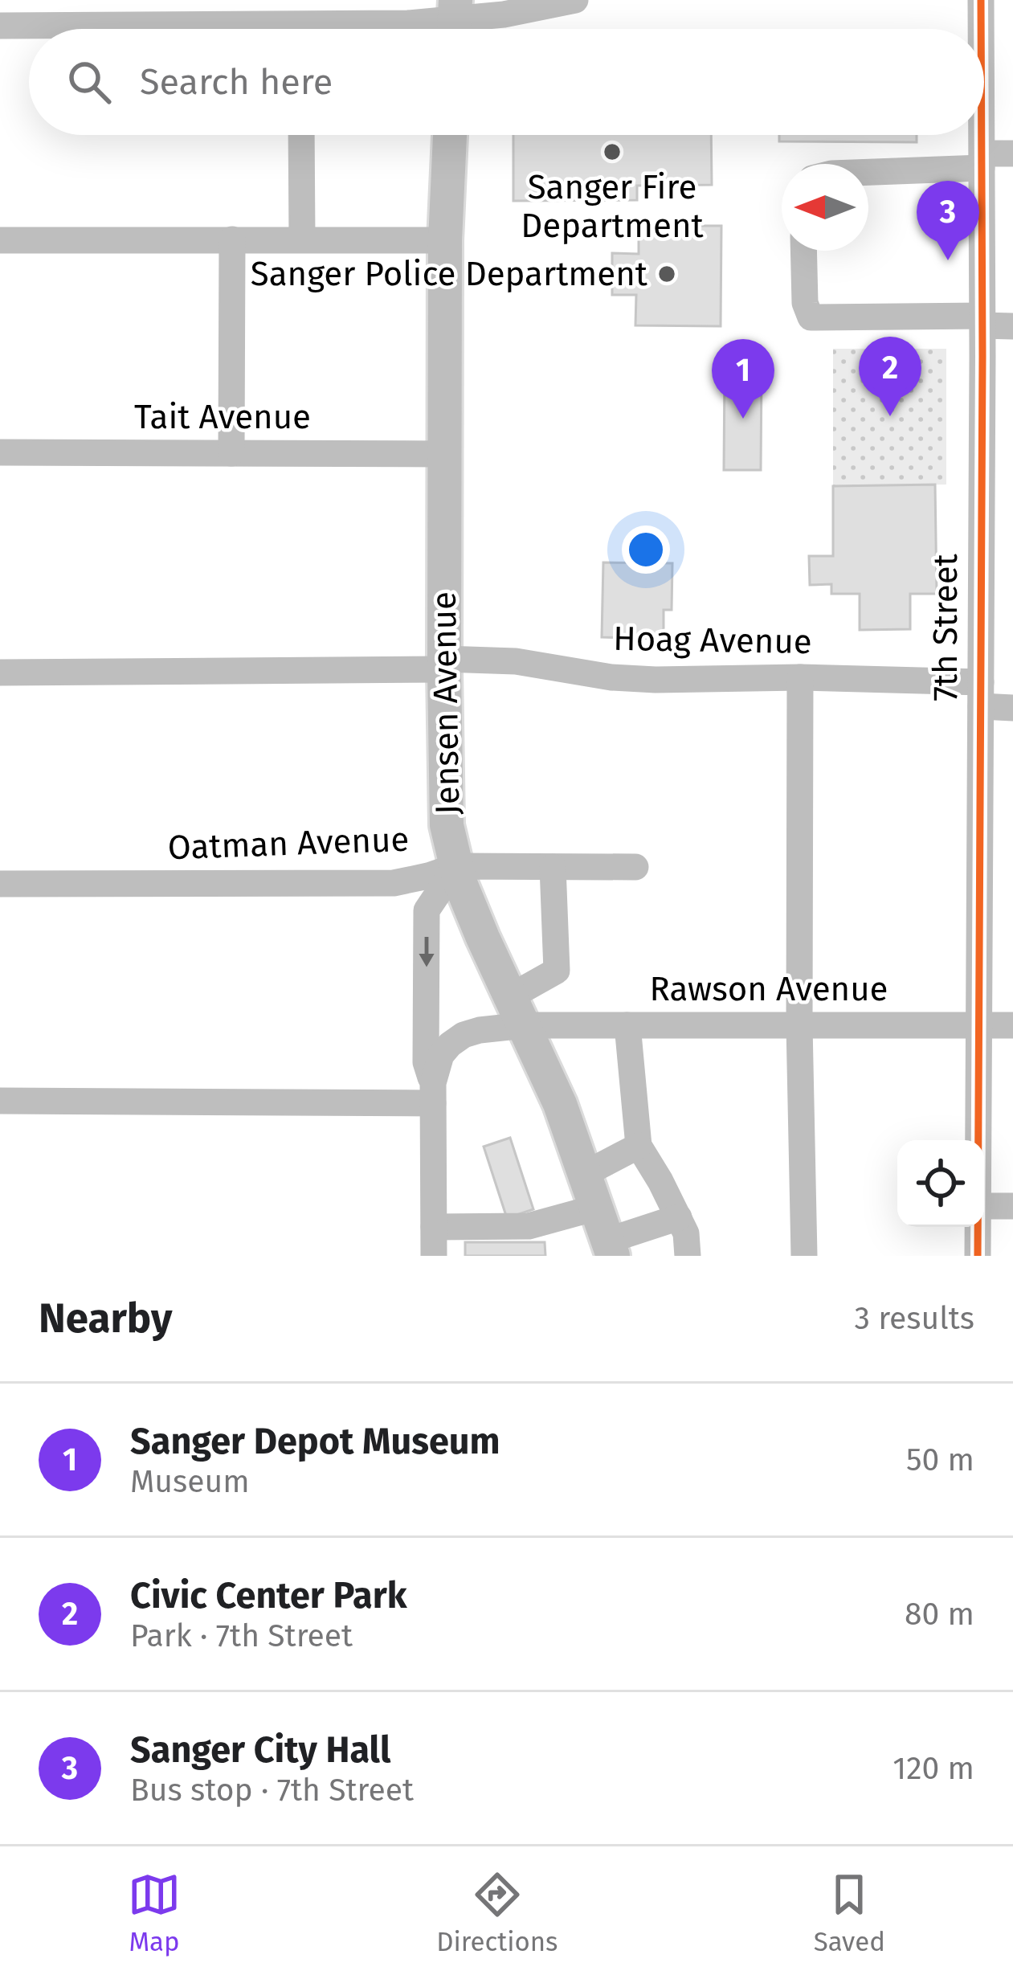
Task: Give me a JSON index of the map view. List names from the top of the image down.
{
  "streets": {
    "main road": ["Jensen Avenue"],
    "street": [
      "Tait Avenue",
      "7th Street",
      "Hoag Avenue",
      "Oatman Avenue",
      "Rawson Avenue"
    ]
  },
  "crossings": [
    ["Tait Avenue", "Jensen Avenue"],
    ["7th Street", "Hoag Avenue"],
    ["7th Street", "Rawson Avenue"],
    ["Hoag Avenue", "Jensen Avenue"],
    ["Jensen Avenue", "Oatman Avenue"],
    ["Jensen Avenue", "Rawson Avenue"]
  ],
  "places": ["Sanger Fire Department", "Sanger Police Department"],
  "north": "left",
  "page": {
    "search": "Search here",
    "pins": ["3", "2", "1"],
    "heading": ["Nearby", "3 results"],
    "list": [
      {
        "mark": "1",
        "name": "Sanger Depot Museum",
        "note": "Museum",
        "value": "50 m"
      },
      {
        "mark": "2",
        "name": "Civic Center Park",
        "note": "Park · 7th Street",
        "value": "80 m"
      },
      {
        "mark": "3",
        "name": "Sanger City Hall",
        "note": "Bus stop · 7th Street",
        "value": "120 m"
      }
    ],
    "nav": ["Map", "Directions", "Saved"]
  }
}
